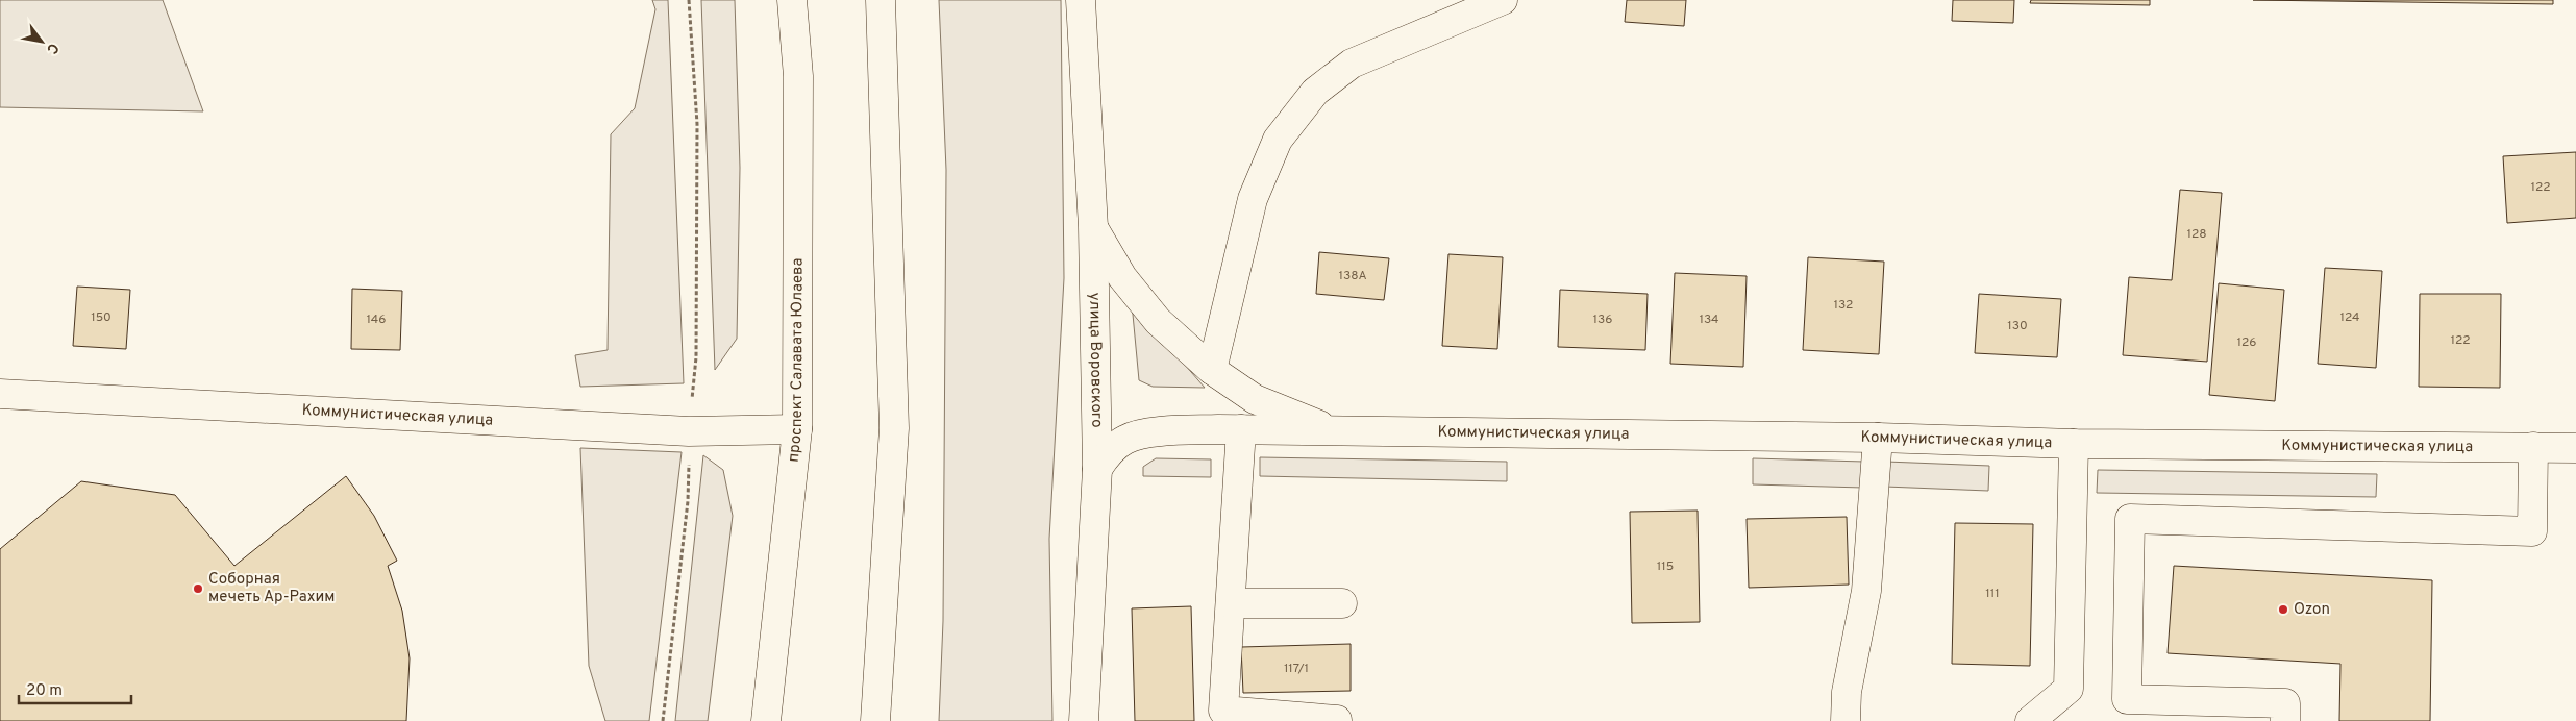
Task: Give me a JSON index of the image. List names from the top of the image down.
{
  "streets": {
    "street": ["улица Воровского", "проспект Салавата Юлаева", "Коммунистическая улица"]
  },
  "crossings": [
    ["улица Воровского", "Коммунистическая улица"],
    ["проспект Салавата Юлаева", "Коммунистическая улица"]
  ],
  "places": ["Соборная мечеть Ар-Рахим", "Ozon"],
  "house_numbers": [
    "122",
    "128",
    "138А",
    "132",
    "150",
    "124",
    "146",
    "136",
    "134",
    "130",
    "122",
    "126",
    "115",
    "111",
    "117/1"
  ],
  "scale_bar": "20 m",
  "north": "bottom right"
}
